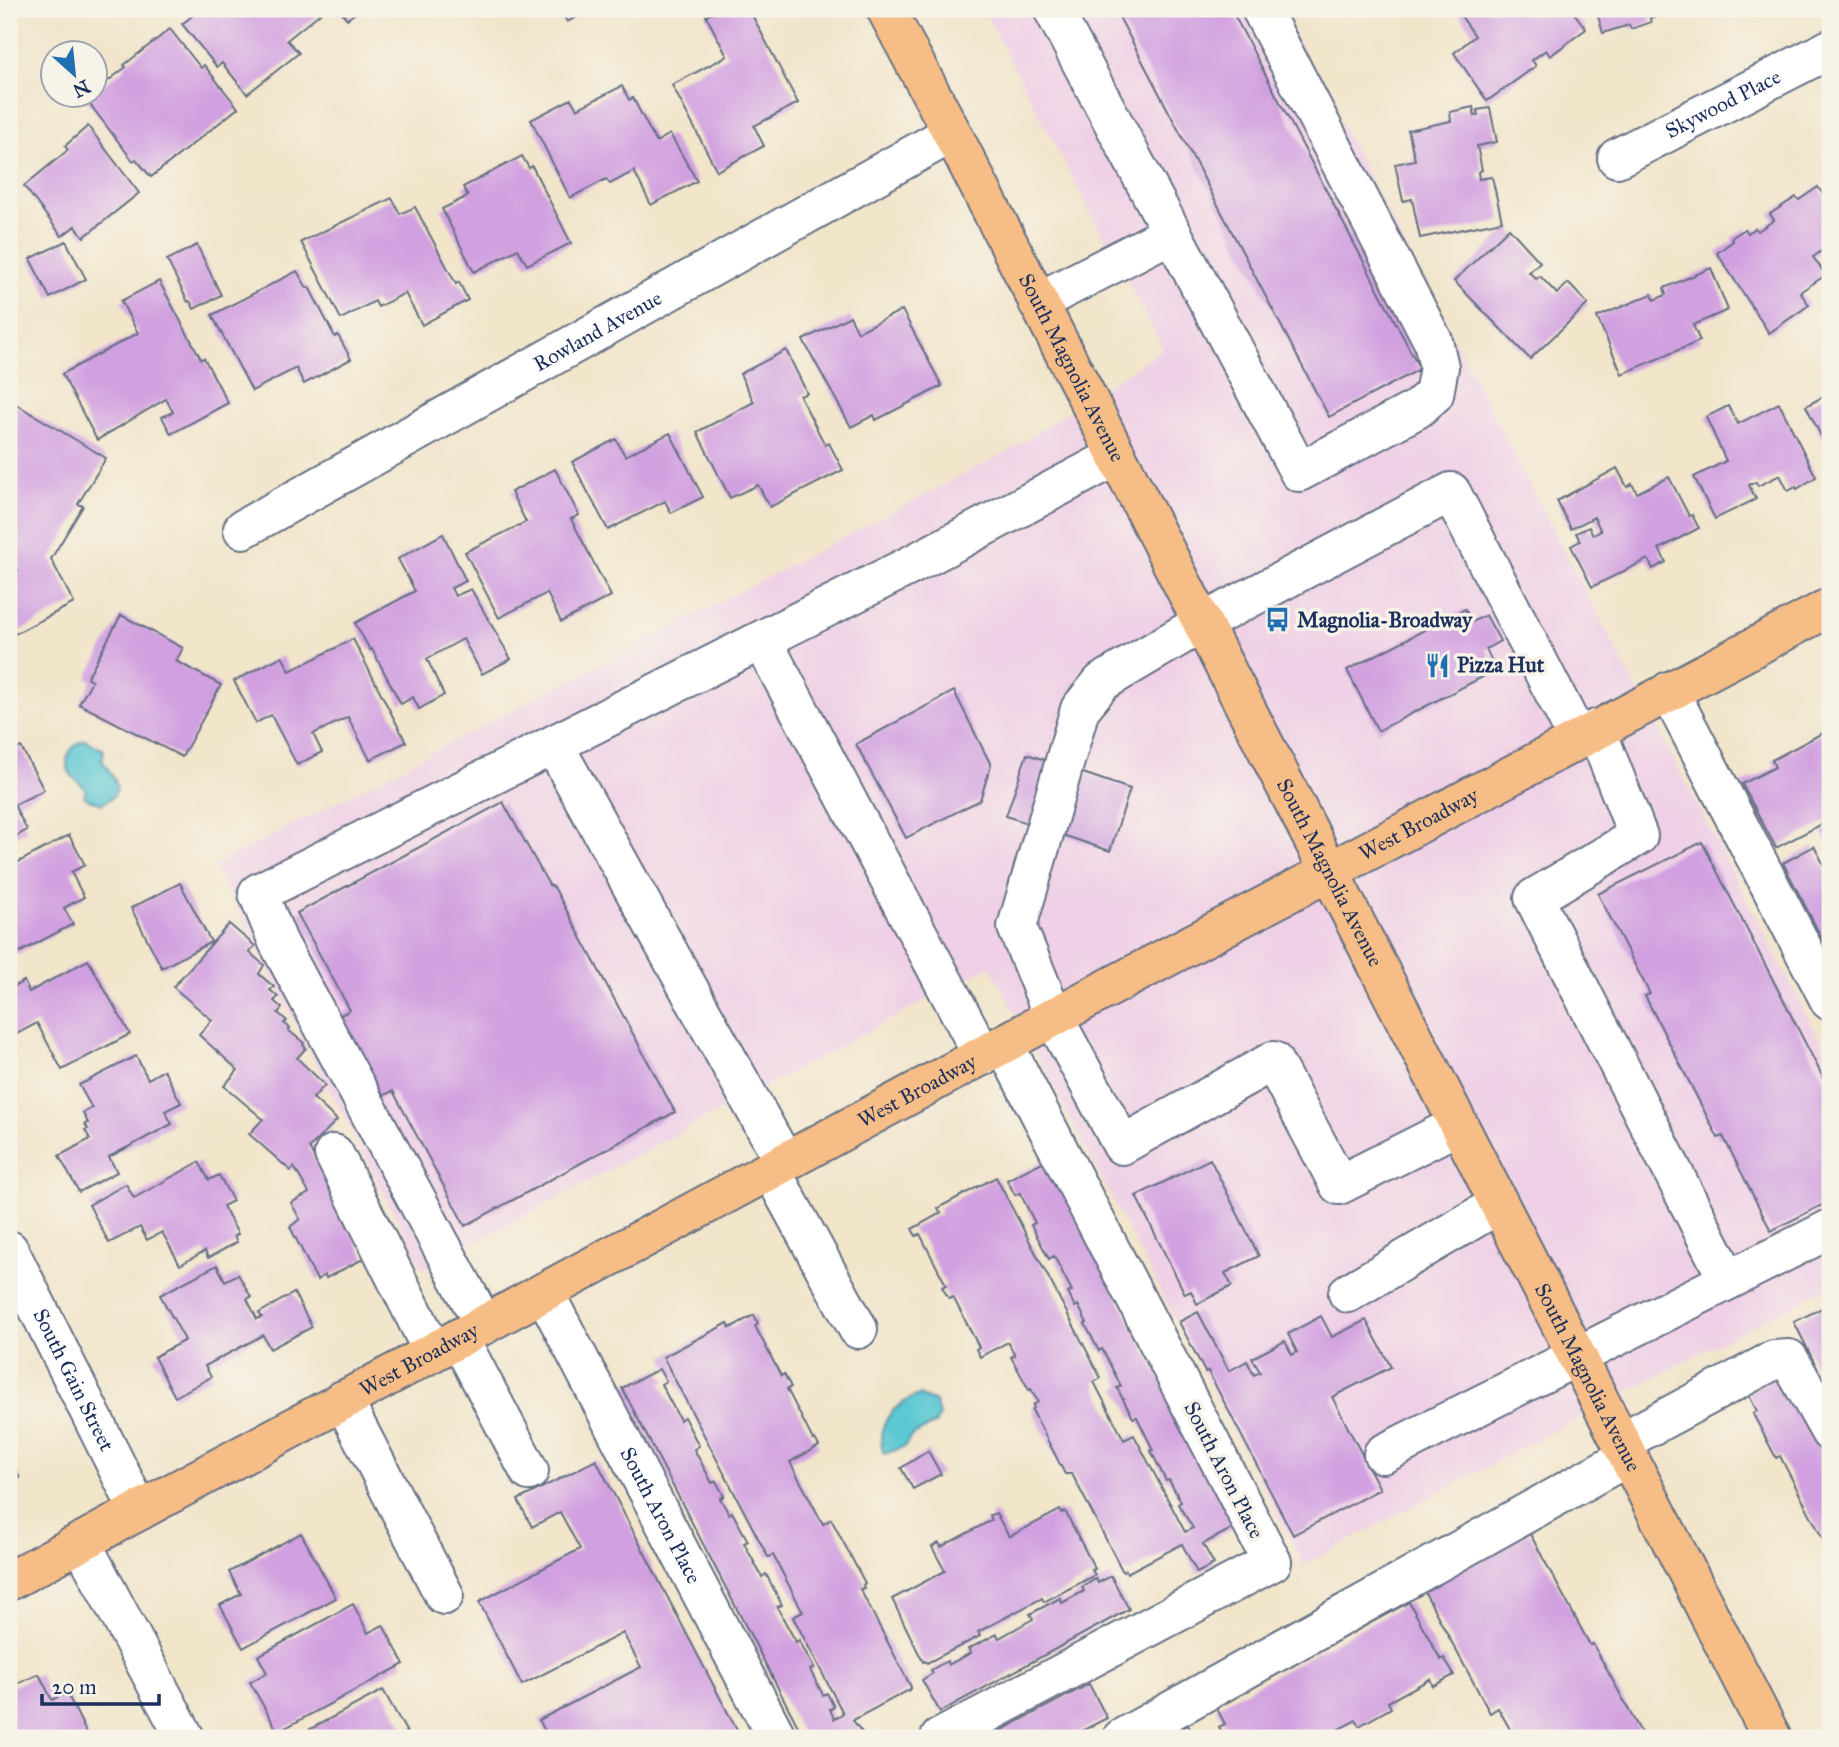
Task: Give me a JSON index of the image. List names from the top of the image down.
{
  "streets": {
    "main road": ["South Magnolia Avenue", "West Broadway"],
    "street": [
      "Skywood Place",
      "Rowland Avenue",
      "South Gain Street",
      "South Aron Place"
    ]
  },
  "crossings": [
    ["Rowland Avenue", "South Magnolia Avenue"],
    ["South Magnolia Avenue", "West Broadway"],
    ["West Broadway", "South Gain Street"],
    ["West Broadway", "South Aron Place"]
  ],
  "places": {
    "bus stop": ["Magnolia-Broadway"],
    "restaurant": ["Pizza Hut"]
  },
  "scale_bar": "20 m",
  "north": "bottom right"
}
